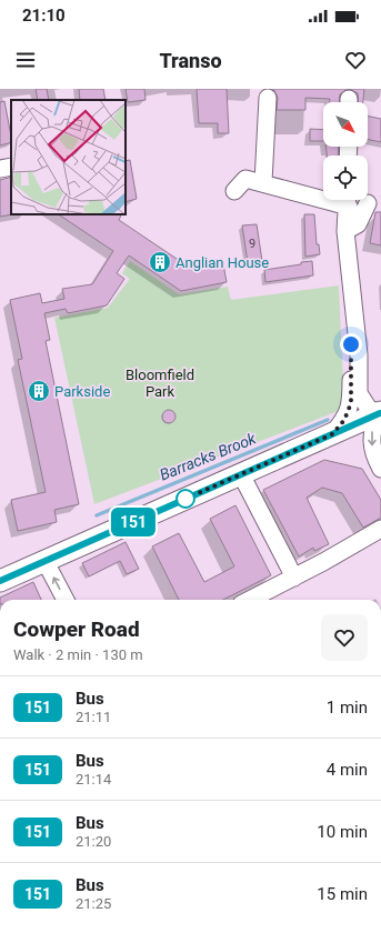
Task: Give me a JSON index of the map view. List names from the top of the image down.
{
  "water": ["Barracks Brook"],
  "parks": ["Bloomfield Park"],
  "places": {
    "building": ["Anglian House", "Parkside"]
  },
  "lines": ["bus line 151"],
  "house_numbers": ["9"],
  "north": "bottom right",
  "page": {
    "status": "21:10",
    "header": "Transo",
    "on_map": "151",
    "heading": ["Cowper Road", "Walk · 2 min · 130 m"],
    "list": [
      {
        "mark": "151",
        "name": "Bus",
        "note": "21:11",
        "value": "1 min"
      },
      {
        "mark": "151",
        "name": "Bus",
        "note": "21:14",
        "value": "4 min"
      },
      {
        "mark": "151",
        "name": "Bus",
        "note": "21:20",
        "value": "10 min"
      },
      {
        "mark": "151",
        "name": "Bus",
        "note": "21:25",
        "value": "15 min"
      }
    ]
  }
}
